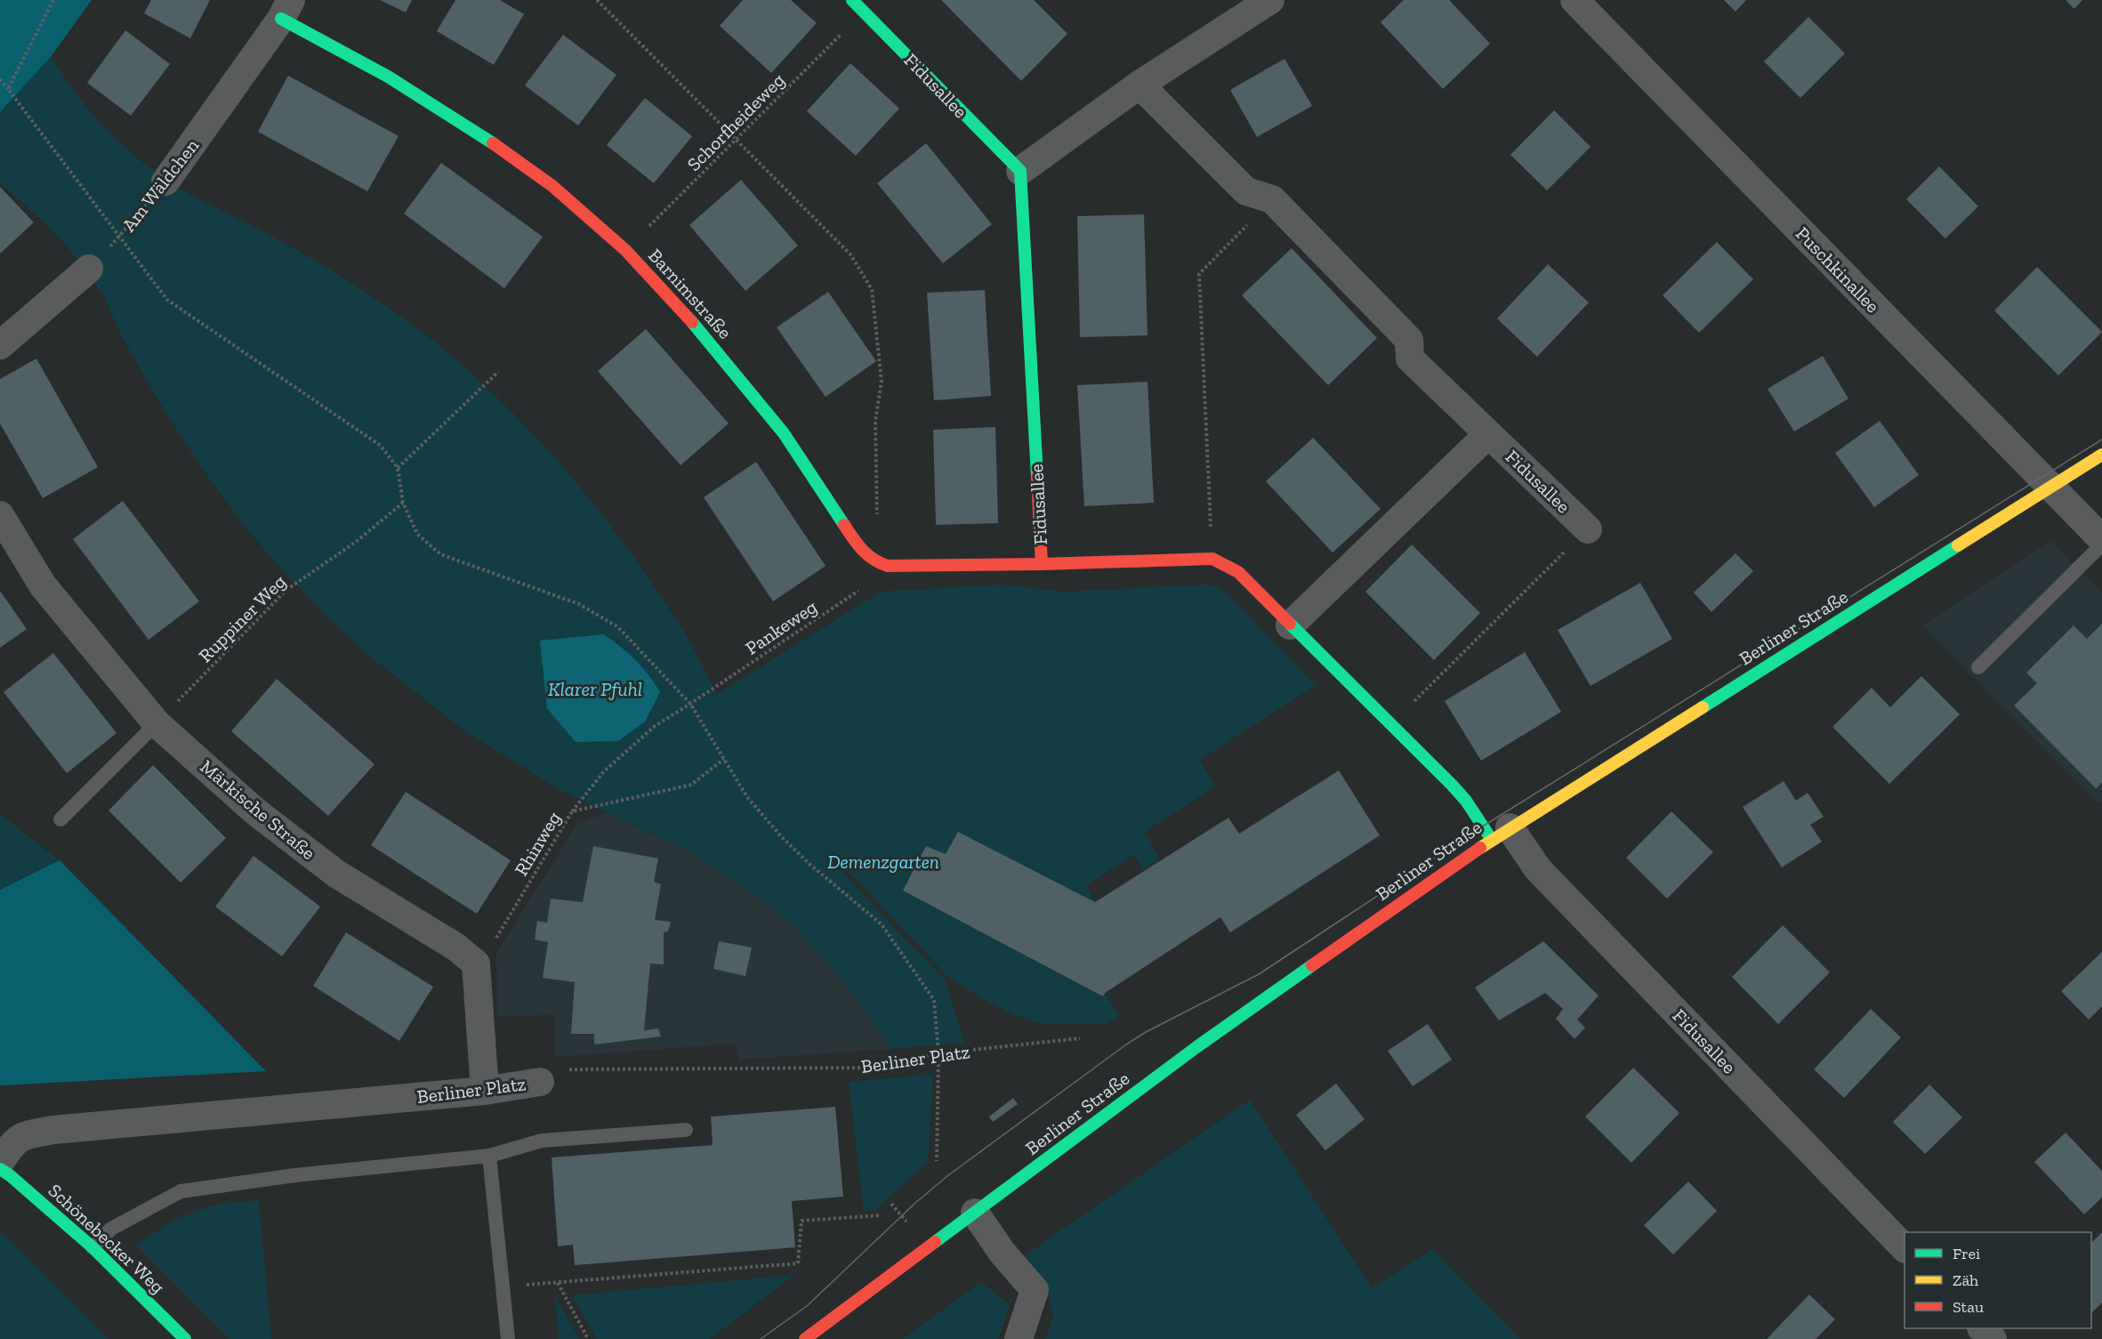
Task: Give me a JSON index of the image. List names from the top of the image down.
{
  "streets": {
    "street": [
      "Fidusallee",
      "Am Wäldchen",
      "Puschkinallee",
      "Barnimstraße",
      "Berliner Straße",
      "Märkische Straße",
      "Berliner Platz",
      "Schönebecker Weg"
    ],
    "path": [
      "Schorfheideweg",
      "Ruppiner Weg",
      "Pankeweg",
      "Rhinweg"
    ]
  },
  "crossings": [
    ["Fidusallee", "Schorfheideweg"],
    ["Fidusallee", "Berliner Straße"],
    ["Schorfheideweg", "Barnimstraße"],
    ["Schorfheideweg", "Pankeweg"],
    ["Am Wäldchen", "Barnimstraße"],
    ["Puschkinallee", "Berliner Straße"],
    ["Barnimstraße", "Pankeweg"],
    ["Ruppiner Weg", "Märkische Straße"],
    ["Pankeweg", "Rhinweg"],
    ["Märkische Straße", "Rhinweg"]
  ],
  "water": ["Klarer Pfuhl"],
  "parks": ["Demenzgarten"],
  "legend": ["Frei", "Zäh", "Stau"]
}
